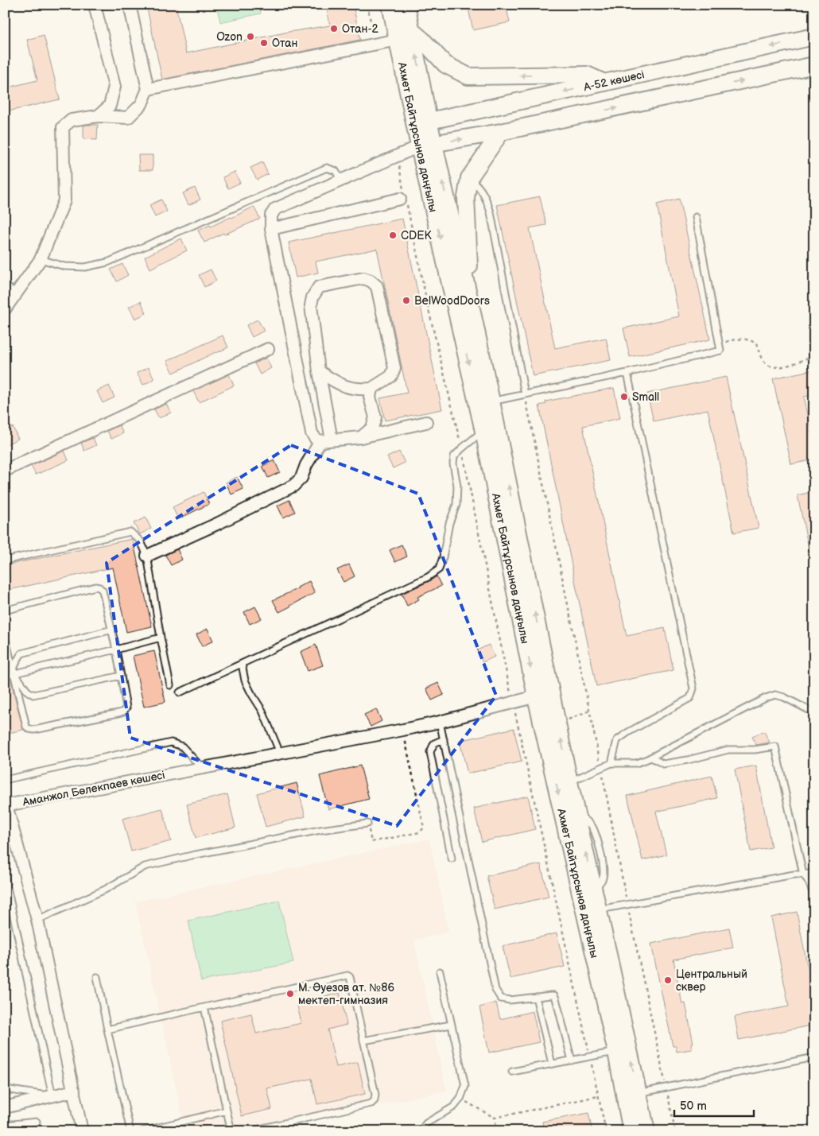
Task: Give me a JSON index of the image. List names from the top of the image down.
{
  "streets": {
    "street": ["А-52 көшесі", "Ахмет Байтұрсынов даңғылы", "Аманжол Бөлекпаев көшесі"]
  },
  "crossings": [
    ["А-52 көшесі", "Ахмет Байтұрсынов даңғылы"],
    ["Ахмет Байтұрсынов даңғылы", "Аманжол Бөлекпаев көшесі"]
  ],
  "places": [
    "Отан-2",
    "Ozon",
    "Отан",
    "CDEK",
    "BelWoodDoors",
    "Small",
    "Центральный сквер",
    "М. Әуезов ат. №86 мектеп-гимназия"
  ],
  "scale_bar": "50 m"
}
